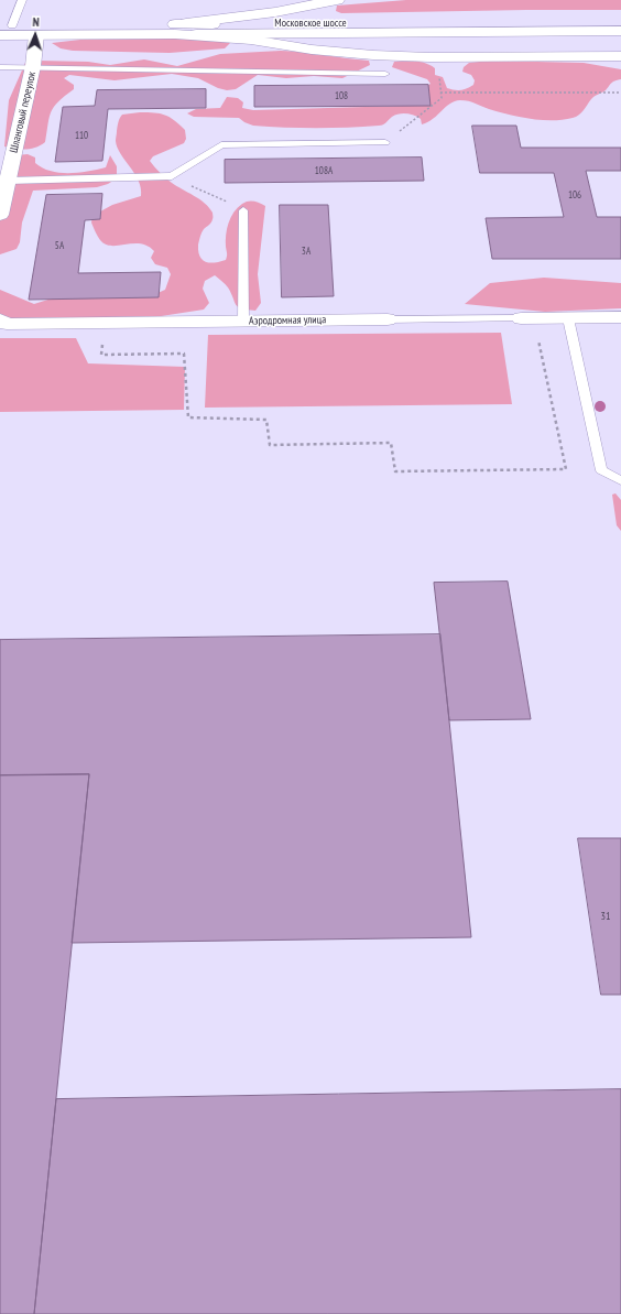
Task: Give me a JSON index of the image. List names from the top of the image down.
{
  "streets": {
    "main road": ["Московское шоссе", "Шланговый переулок", "Аэродромная улица"]
  },
  "crossings": [
    ["Московское шоссе", "Шланговый переулок"]
  ],
  "house_numbers": [
    "108",
    "110",
    "108А",
    "106",
    "5А",
    "3А",
    "31"
  ],
  "north": "top"
}
